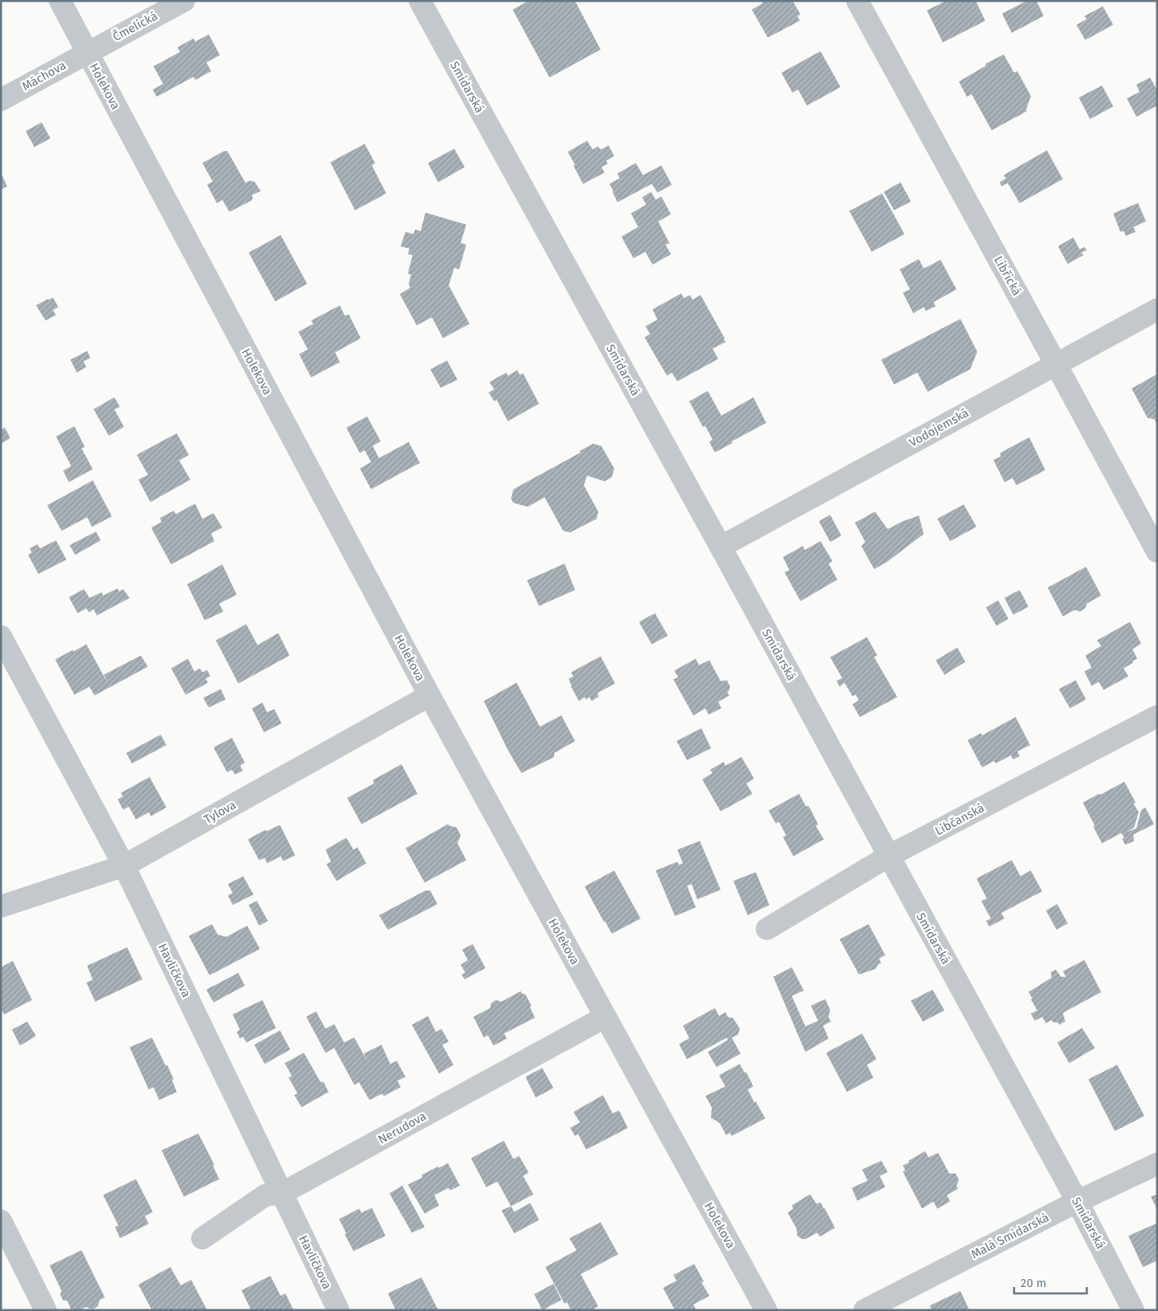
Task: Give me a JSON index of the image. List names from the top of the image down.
{
  "streets": {
    "street": [
      "Čmelická",
      "Máchova",
      "Holekova",
      "Smidarská",
      "Libřická",
      "Vodojemská",
      "Tylova",
      "Libčanská",
      "Havlíčkova",
      "Nerudova",
      "Malá Smidarská"
    ]
  },
  "crossings": [
    ["Čmelická", "Máchova"],
    ["Čmelická", "Holekova"],
    ["Máchova", "Holekova"],
    ["Holekova", "Tylova"],
    ["Holekova", "Nerudova"],
    ["Smidarská", "Vodojemská"],
    ["Smidarská", "Libčanská"],
    ["Smidarská", "Malá Smidarská"],
    ["Libřická", "Vodojemská"],
    ["Tylova", "Havlíčkova"],
    ["Havlíčkova", "Nerudova"]
  ],
  "scale_bar": "20 m"
}
